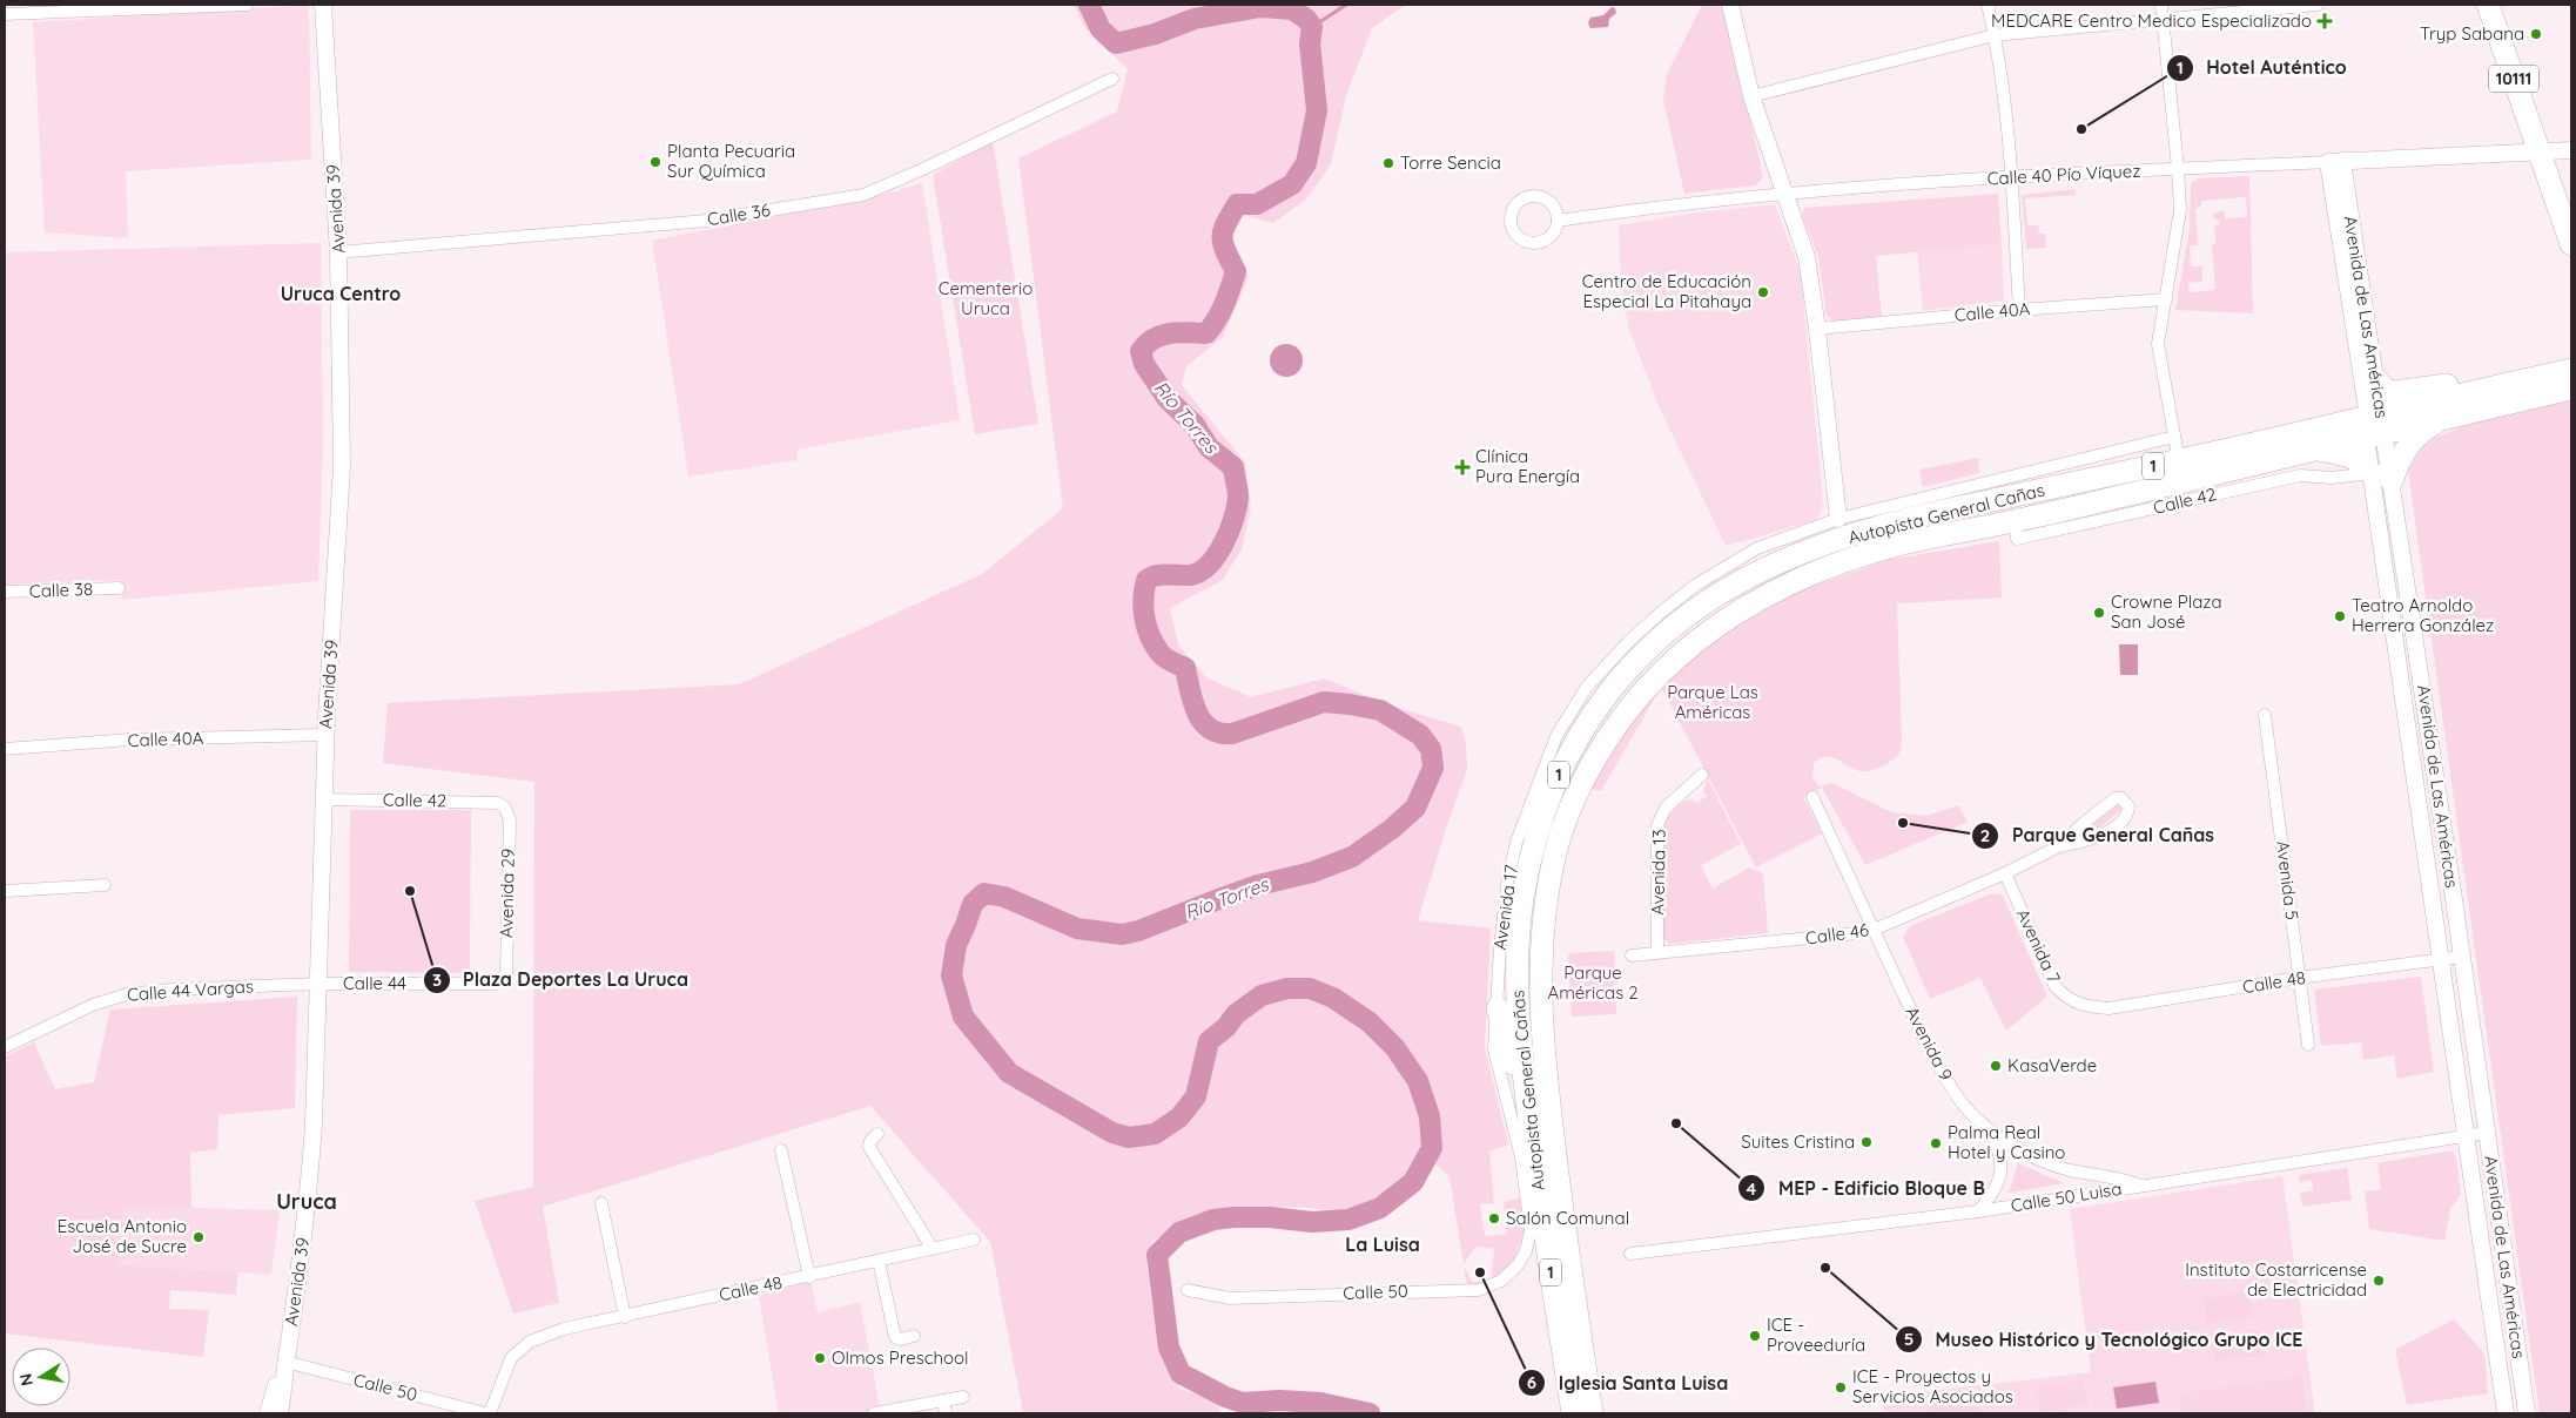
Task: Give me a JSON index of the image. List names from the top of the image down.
{
  "streets": {
    "highway": ["10111", "1", "Autopista General Cañas"],
    "main road": ["Calle 40 Pío Víquez", "Avenida 39", "Avenida de Las Américas"],
    "street": [
      "Calle 36",
      "Calle 40A",
      "Calle 42",
      "Calle 38",
      "Avenida 13",
      "Avenida 5",
      "Avenida 29",
      "Avenida 17",
      "Calle 46",
      "Avenida 7",
      "Calle 48",
      "Calle 44",
      "Calle 44 Vargas",
      "Avenida 9",
      "Calle 50 Luisa",
      "Calle 50"
    ]
  },
  "crossings": [
    ["10111", "Calle 40 Pío Víquez"],
    ["Calle 40 Pío Víquez", "Avenida de Las Américas"],
    ["Avenida 39", "Calle 36"],
    ["Avenida 39", "Calle 40A"],
    ["Avenida 39", "Calle 42"],
    ["Avenida 39", "Calle 44"],
    ["Avenida 39", "Calle 44 Vargas"],
    ["Avenida 39", "Calle 50"],
    ["Avenida de Las Américas", "1"],
    ["Avenida de Las Américas", "Calle 42"],
    ["Avenida de Las Américas", "Autopista General Cañas"],
    ["Avenida de Las Américas", "Calle 48"],
    ["Avenida de Las Américas", "Calle 50 Luisa"],
    ["1", "Autopista General Cañas"],
    ["Calle 42", "Autopista General Cañas"],
    ["Calle 42", "Avenida 29"],
    ["Avenida 13", "Calle 46"],
    ["Avenida 5", "Calle 48"],
    ["Avenida 29", "Calle 44"],
    ["Avenida 17", "Calle 50"],
    ["Calle 46", "Avenida 7"],
    ["Calle 46", "Avenida 9"],
    ["Avenida 7", "Calle 48"],
    ["Calle 48", "Calle 50"],
    ["Calle 44", "Calle 44 Vargas"],
    ["Avenida 9", "Calle 50 Luisa"]
  ],
  "districts": ["Uruca Centro", "Uruca", "La Luisa"],
  "water": ["Río Torres"],
  "parks": ["Cementerio Uruca", "Parque Las Américas", "Parque Américas 2"],
  "places": {
    "health": ["MEDCARE Centro Medico Especializado", "Clínica Pura Energía"],
    "other": [
      "Tryp Sabana",
      "Hotel Auténtico",
      "Planta Pecuaria Sur Química",
      "Torre Sencia",
      "Centro de Educación Especial La Pitahaya",
      "Crowne Plaza San José",
      "Teatro Arnoldo Herrera González",
      "Parque General Cañas",
      "Plaza Deportes La Uruca",
      "KasaVerde",
      "MEP - Edificio Bloque B",
      "Suites Cristina",
      "Palma Real Hotel y Casino",
      "Salón Comunal",
      "Escuela Antonio José de Sucre",
      "Museo Histórico y Tecnológico Grupo ICE",
      "Iglesia Santa Luisa",
      "Instituto Costarricense de Electricidad",
      "ICE - Proveeduría",
      "Olmos Preschool",
      "ICE - Proyectos y Servicios Asociados"
    ]
  },
  "north": "left"
}
